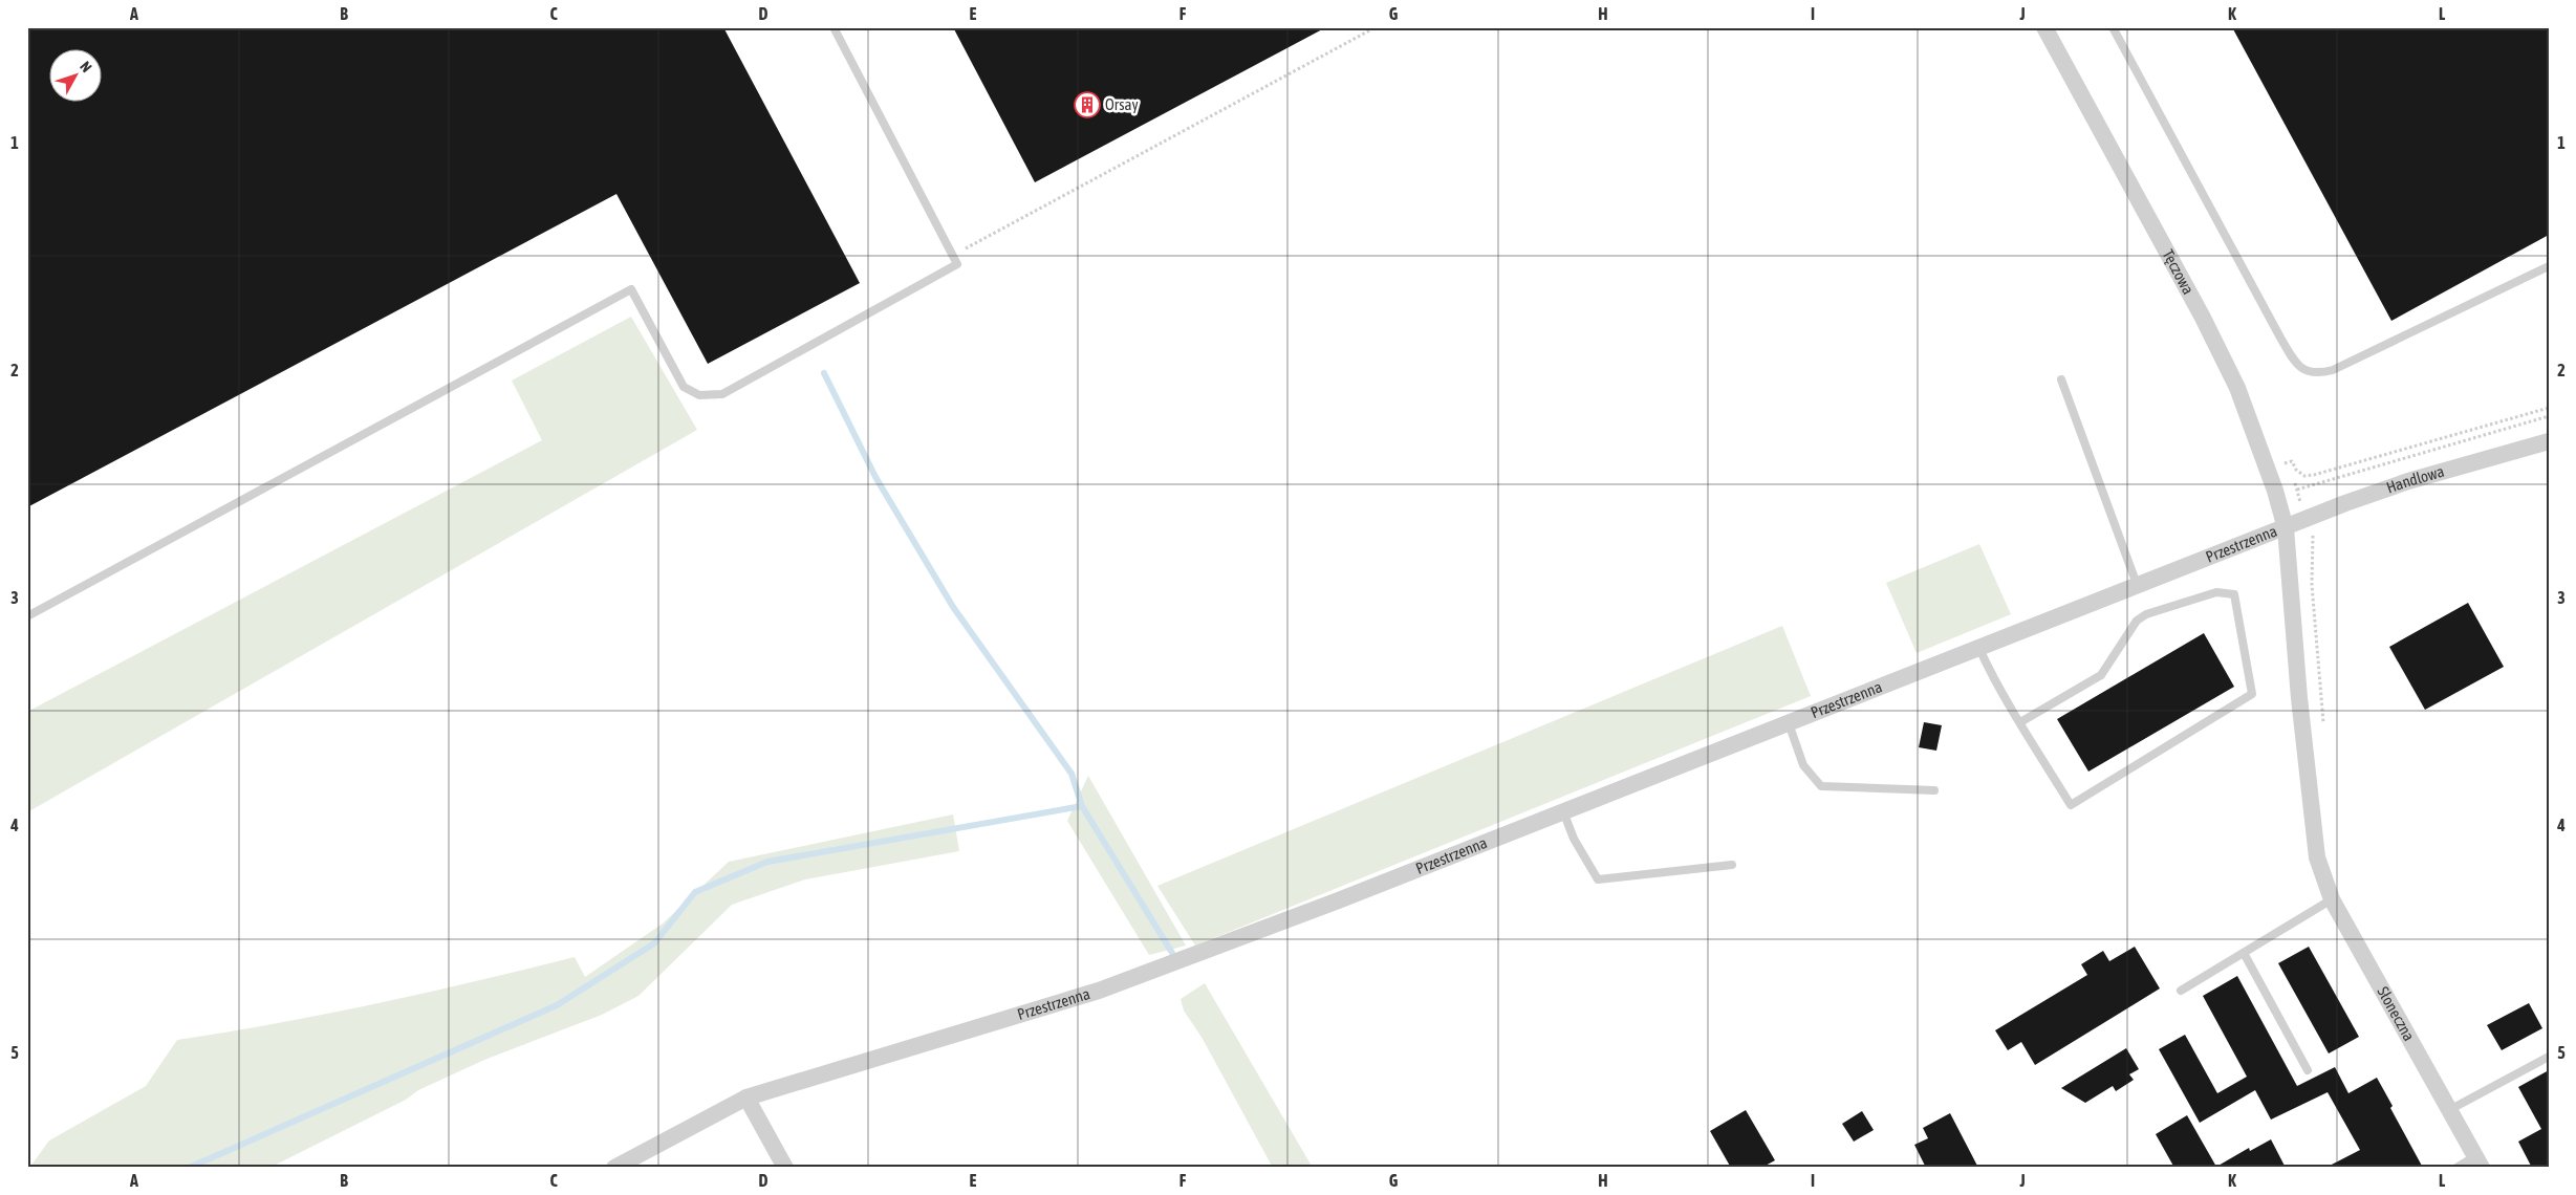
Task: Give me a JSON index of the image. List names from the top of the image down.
{
  "streets": {
    "street": [
      "Tęczowa",
      "Handlowa",
      "Przestrzenna",
      "Słoneczna"
    ]
  },
  "crossings": [
    ["Tęczowa", "Handlowa"],
    ["Tęczowa", "Przestrzenna"],
    ["Tęczowa", "Słoneczna"],
    ["Handlowa", "Przestrzenna"]
  ],
  "places": {
    "building": ["Orsay"]
  },
  "north": "top right",
  "grid": {
    "columns": [
      "A",
      "B",
      "C",
      "D",
      "E",
      "F",
      "G",
      "H",
      "I",
      "J",
      "K",
      "L"
    ],
    "rows": [
      "1",
      "2",
      "3",
      "4",
      "5"
    ]
  }
}
